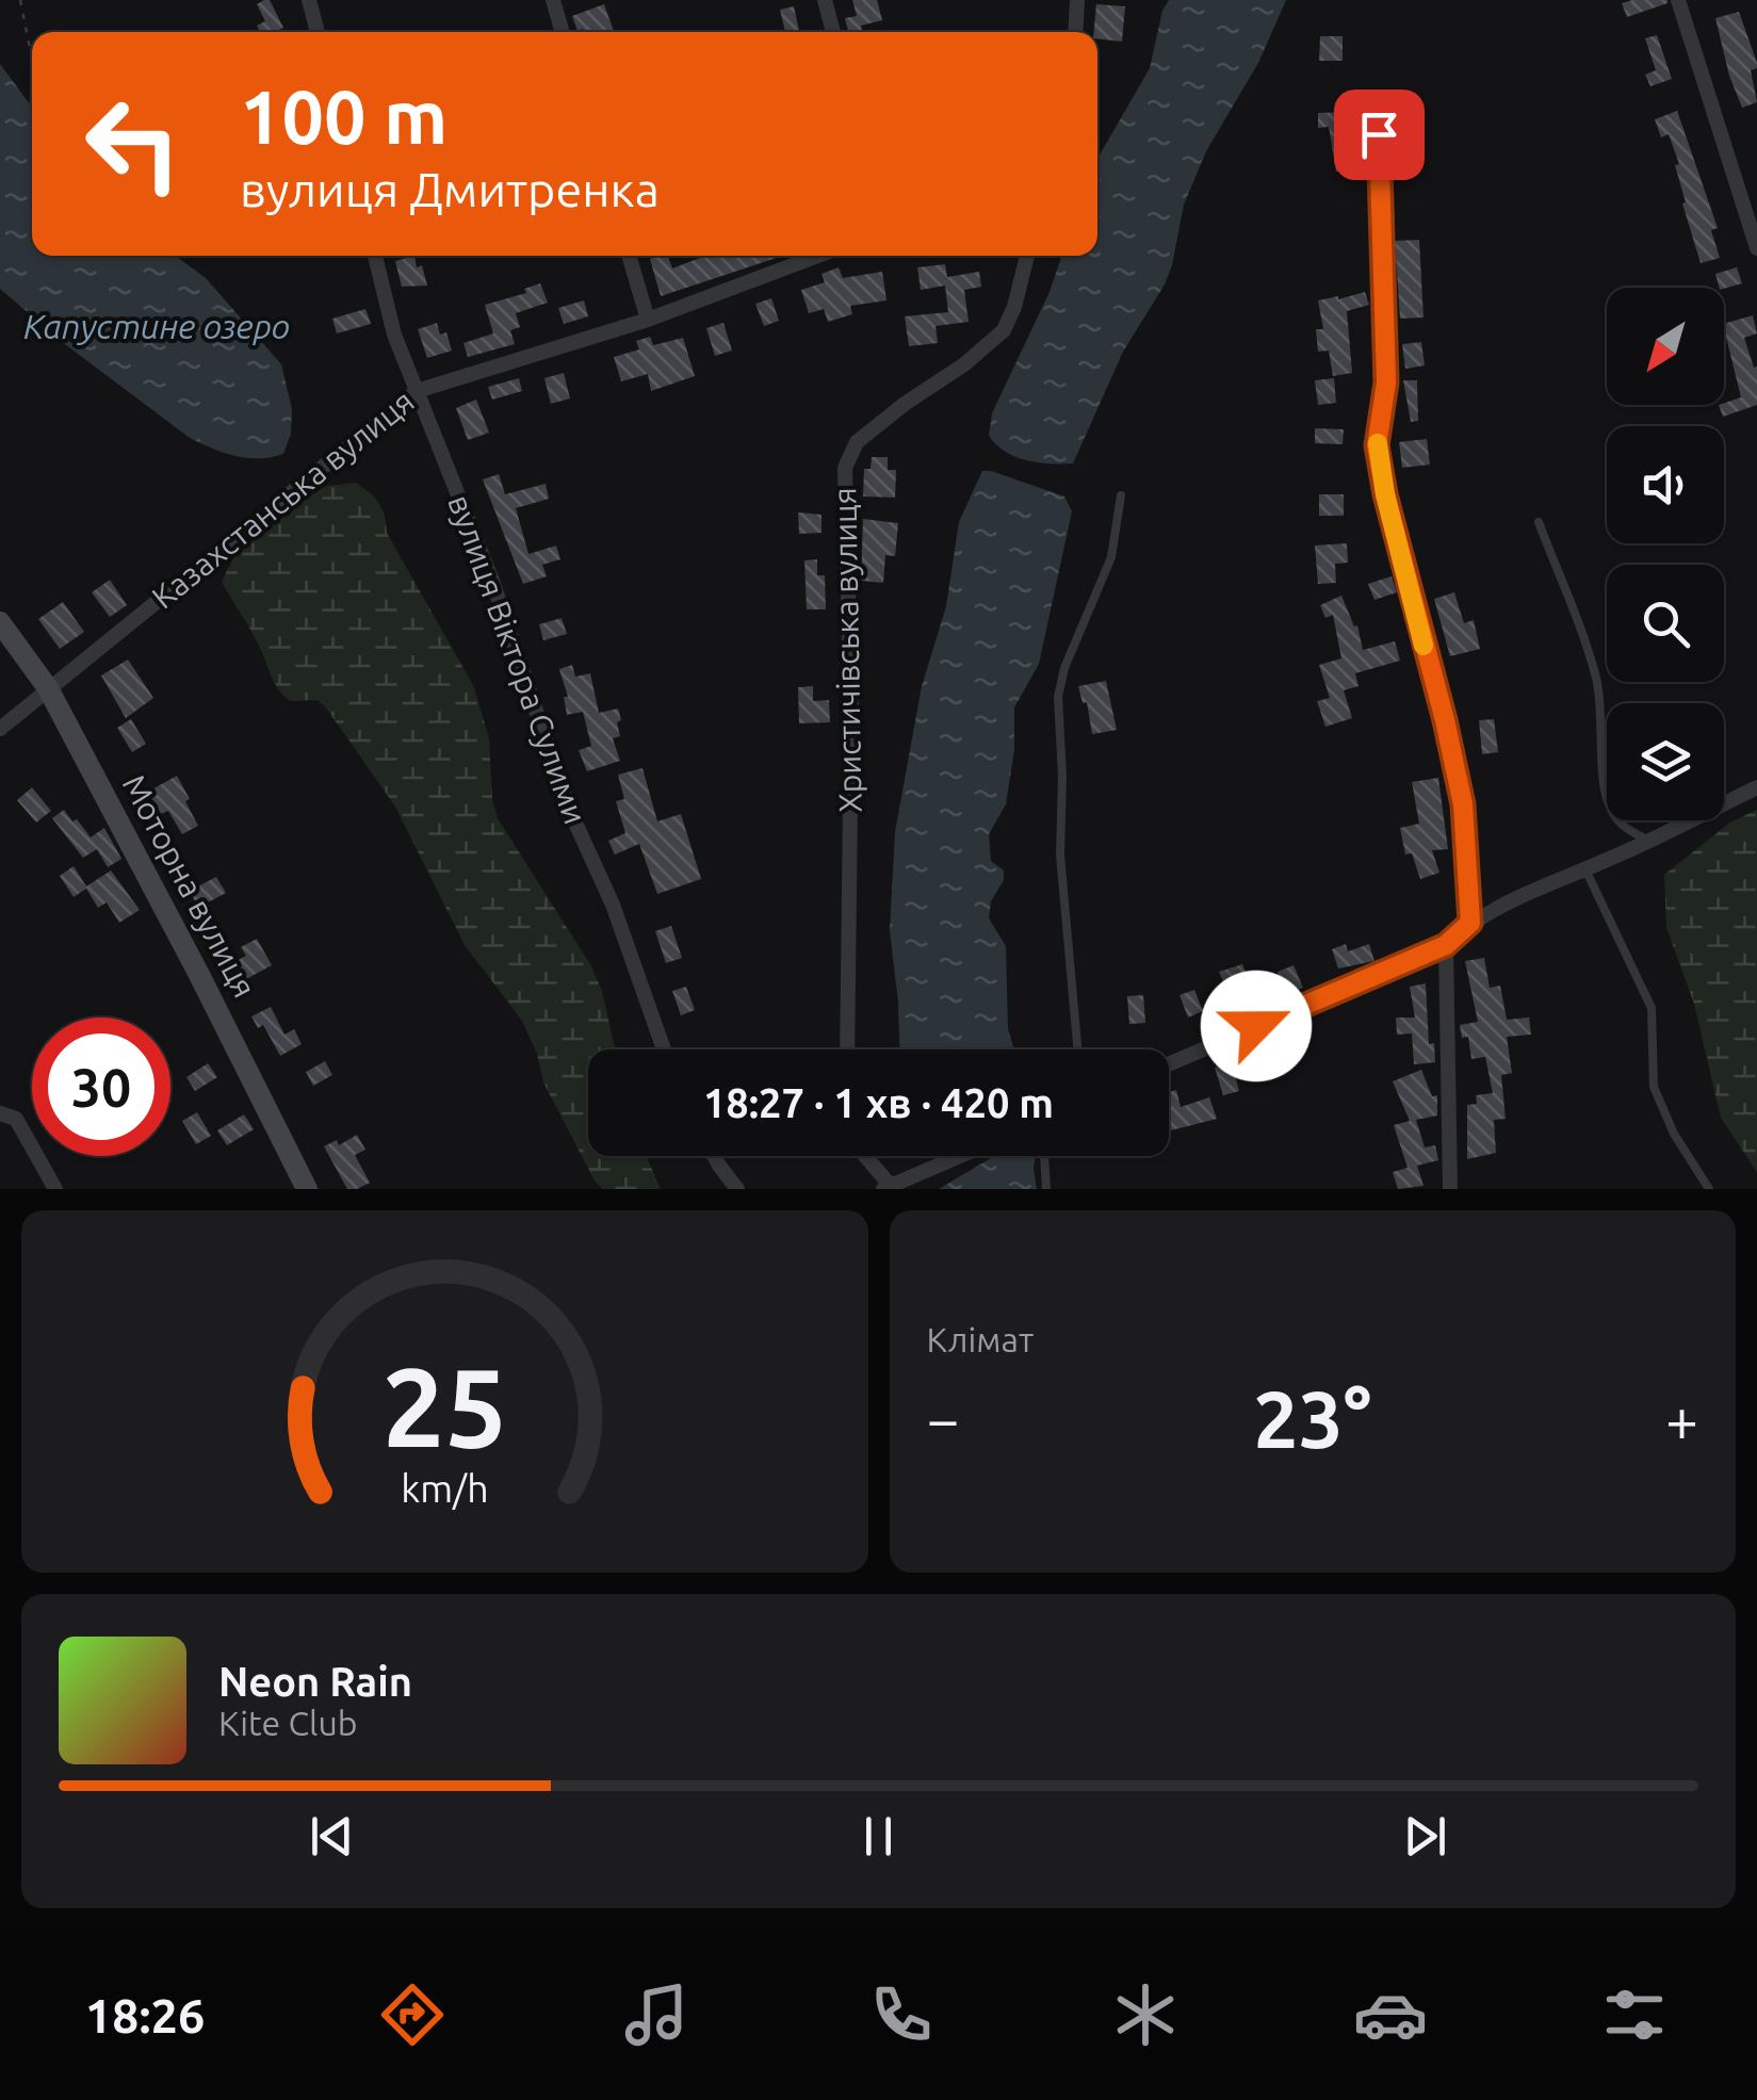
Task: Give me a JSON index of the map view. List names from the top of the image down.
{
  "streets": {
    "street": [
      "Казахстанська вулиця",
      "Христичівська вулиця",
      "вулиця Віктора Сулими",
      "Моторна вулиця"
    ]
  },
  "crossings": [
    ["Казахстанська вулиця", "вулиця Віктора Сулими"],
    ["Казахстанська вулиця", "Моторна вулиця"]
  ],
  "water": ["Капустине озеро"],
  "north": "bottom left",
  "page": {
    "turn": ["100 m", "вулиця Дмитренка"],
    "limit": "30",
    "trip": "18:27 · 1 хв · 420 m",
    "tile": "Клімат",
    "heat": ["−", "23°", "+"],
    "song": ["Neon Rain", "Kite Club"],
    "tabs": "18:26",
    "gauge": ["25", "km/h"]
  }
}
